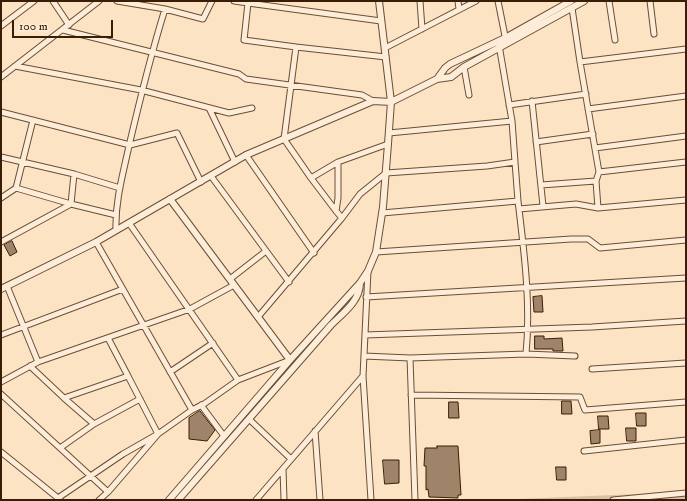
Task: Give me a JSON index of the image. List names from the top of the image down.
{
  "scale_bar": "100 m"
}
